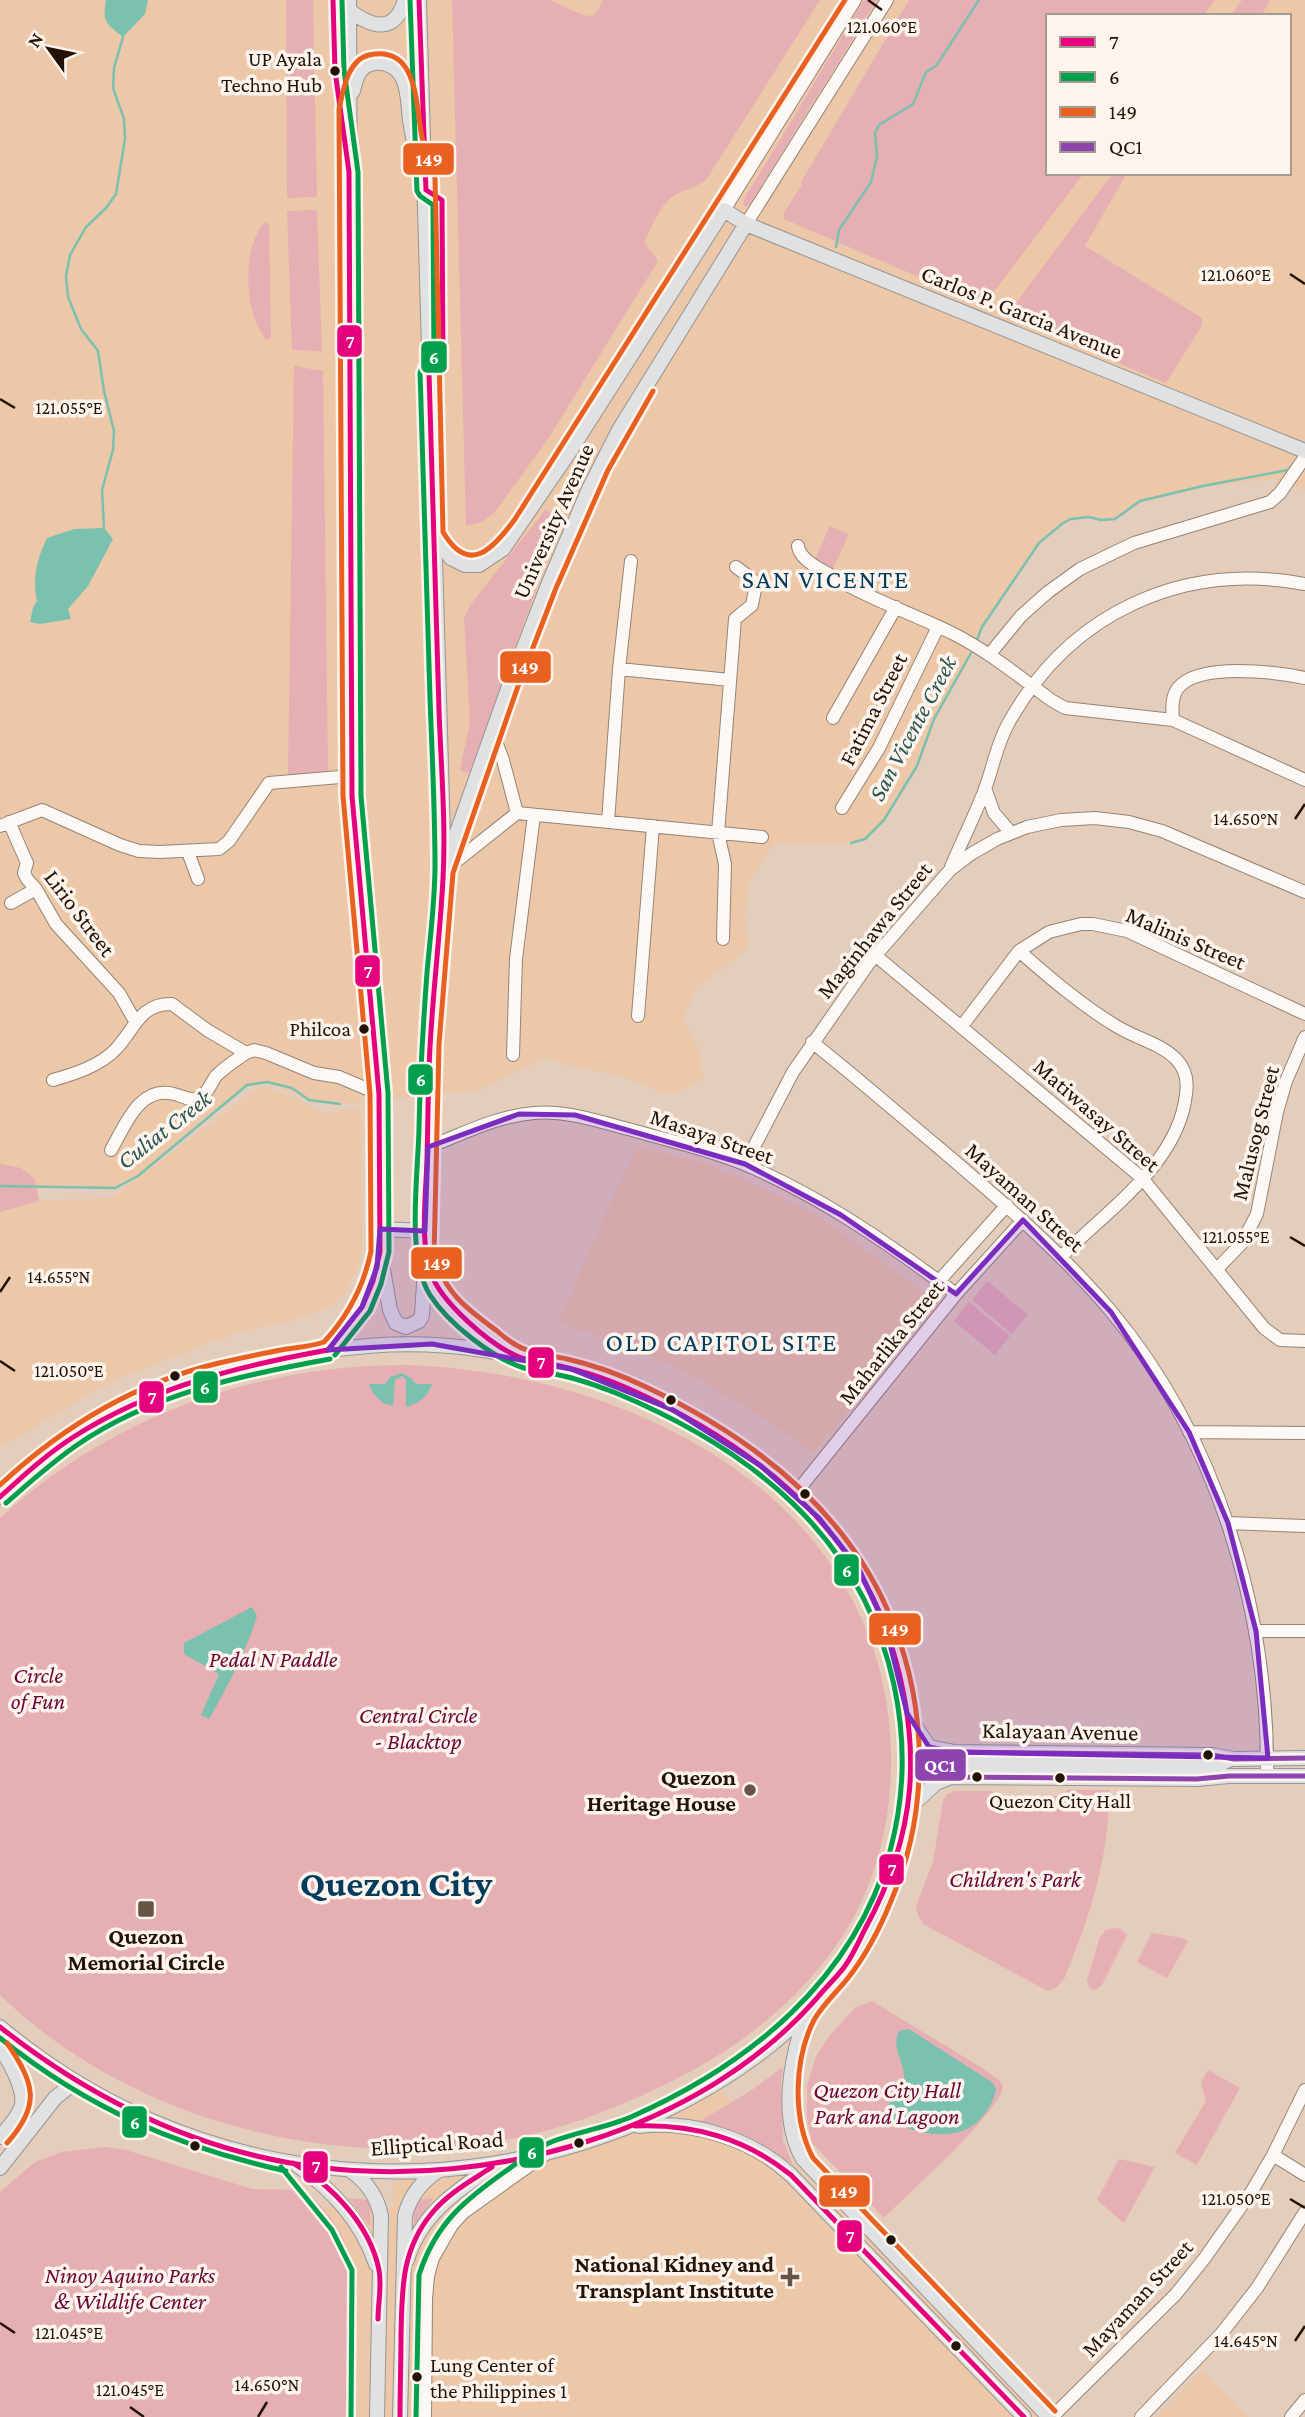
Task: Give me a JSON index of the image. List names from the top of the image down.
{
  "streets": {
    "main road": [
      "Carlos P. Garcia Avenue",
      "University Avenue",
      "Kalayaan Avenue",
      "Elliptical Road"
    ],
    "street": [
      "Fatima Street",
      "Lirio Street",
      "Maginhawa Street",
      "Malinis Street",
      "Matiwasay Street",
      "Malusog Street",
      "Masaya Street",
      "Mayaman Street",
      "Maharlika Street"
    ]
  },
  "crossings": [
    ["Carlos P. Garcia Avenue", "University Avenue"],
    ["Maginhawa Street", "Matiwasay Street"],
    ["Maginhawa Street", "Masaya Street"],
    ["Maginhawa Street", "Mayaman Street"],
    ["Malinis Street", "Matiwasay Street"],
    ["Matiwasay Street", "Malusog Street"],
    ["Masaya Street", "Maharlika Street"],
    ["Mayaman Street", "Maharlika Street"],
    ["Mayaman Street", "Kalayaan Avenue"],
    ["Maharlika Street", "Elliptical Road"],
    ["Kalayaan Avenue", "Elliptical Road"]
  ],
  "districts": ["SAN VICENTE", "OLD CAPITOL SITE", "Quezon City"],
  "water": ["San Vicente Creek", "Culiat Creek"],
  "parks": [
    "Pedal N Paddle",
    "Circle of Fun",
    "Central Circle - Blacktop",
    "Children's Park",
    "Quezon City Hall Park and Lagoon",
    "Ninoy Aquino Parks & Wildlife Center"
  ],
  "places": {
    "other": [
      "UP Ayala Techno Hub",
      "Philcoa",
      "Quezon City Hall",
      "Quezon Heritage House",
      "Lung Center of the Philippines 1"
    ],
    "transit": ["Quezon Memorial Circle"],
    "health": ["National Kidney and Transplant Institute"]
  },
  "lines": [
    "transit line 7",
    "transit line 6",
    "transit line 149",
    "transit line QC1"
  ],
  "legend": [
    "7",
    "6",
    "149",
    "QC1"
  ],
  "north": "top left",
  "coordinates": [
    "121.060°E",
    "121.055°E",
    "14.650°N",
    "14.655°N",
    "121.050°E",
    "121.045°E",
    "14.645°N"
  ]
}
